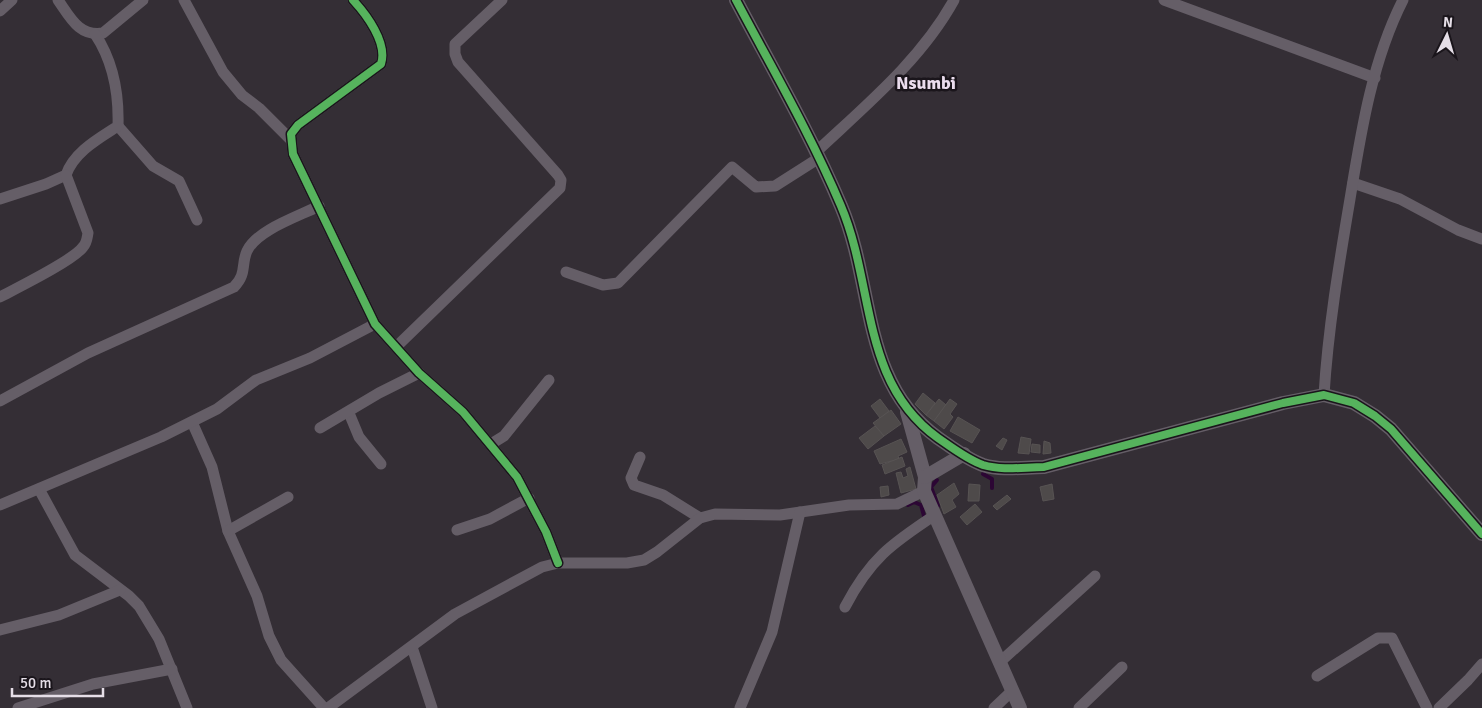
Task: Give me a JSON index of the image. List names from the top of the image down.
{
  "districts": ["Nsumbi"],
  "scale_bar": "50 m",
  "north": "top"
}
